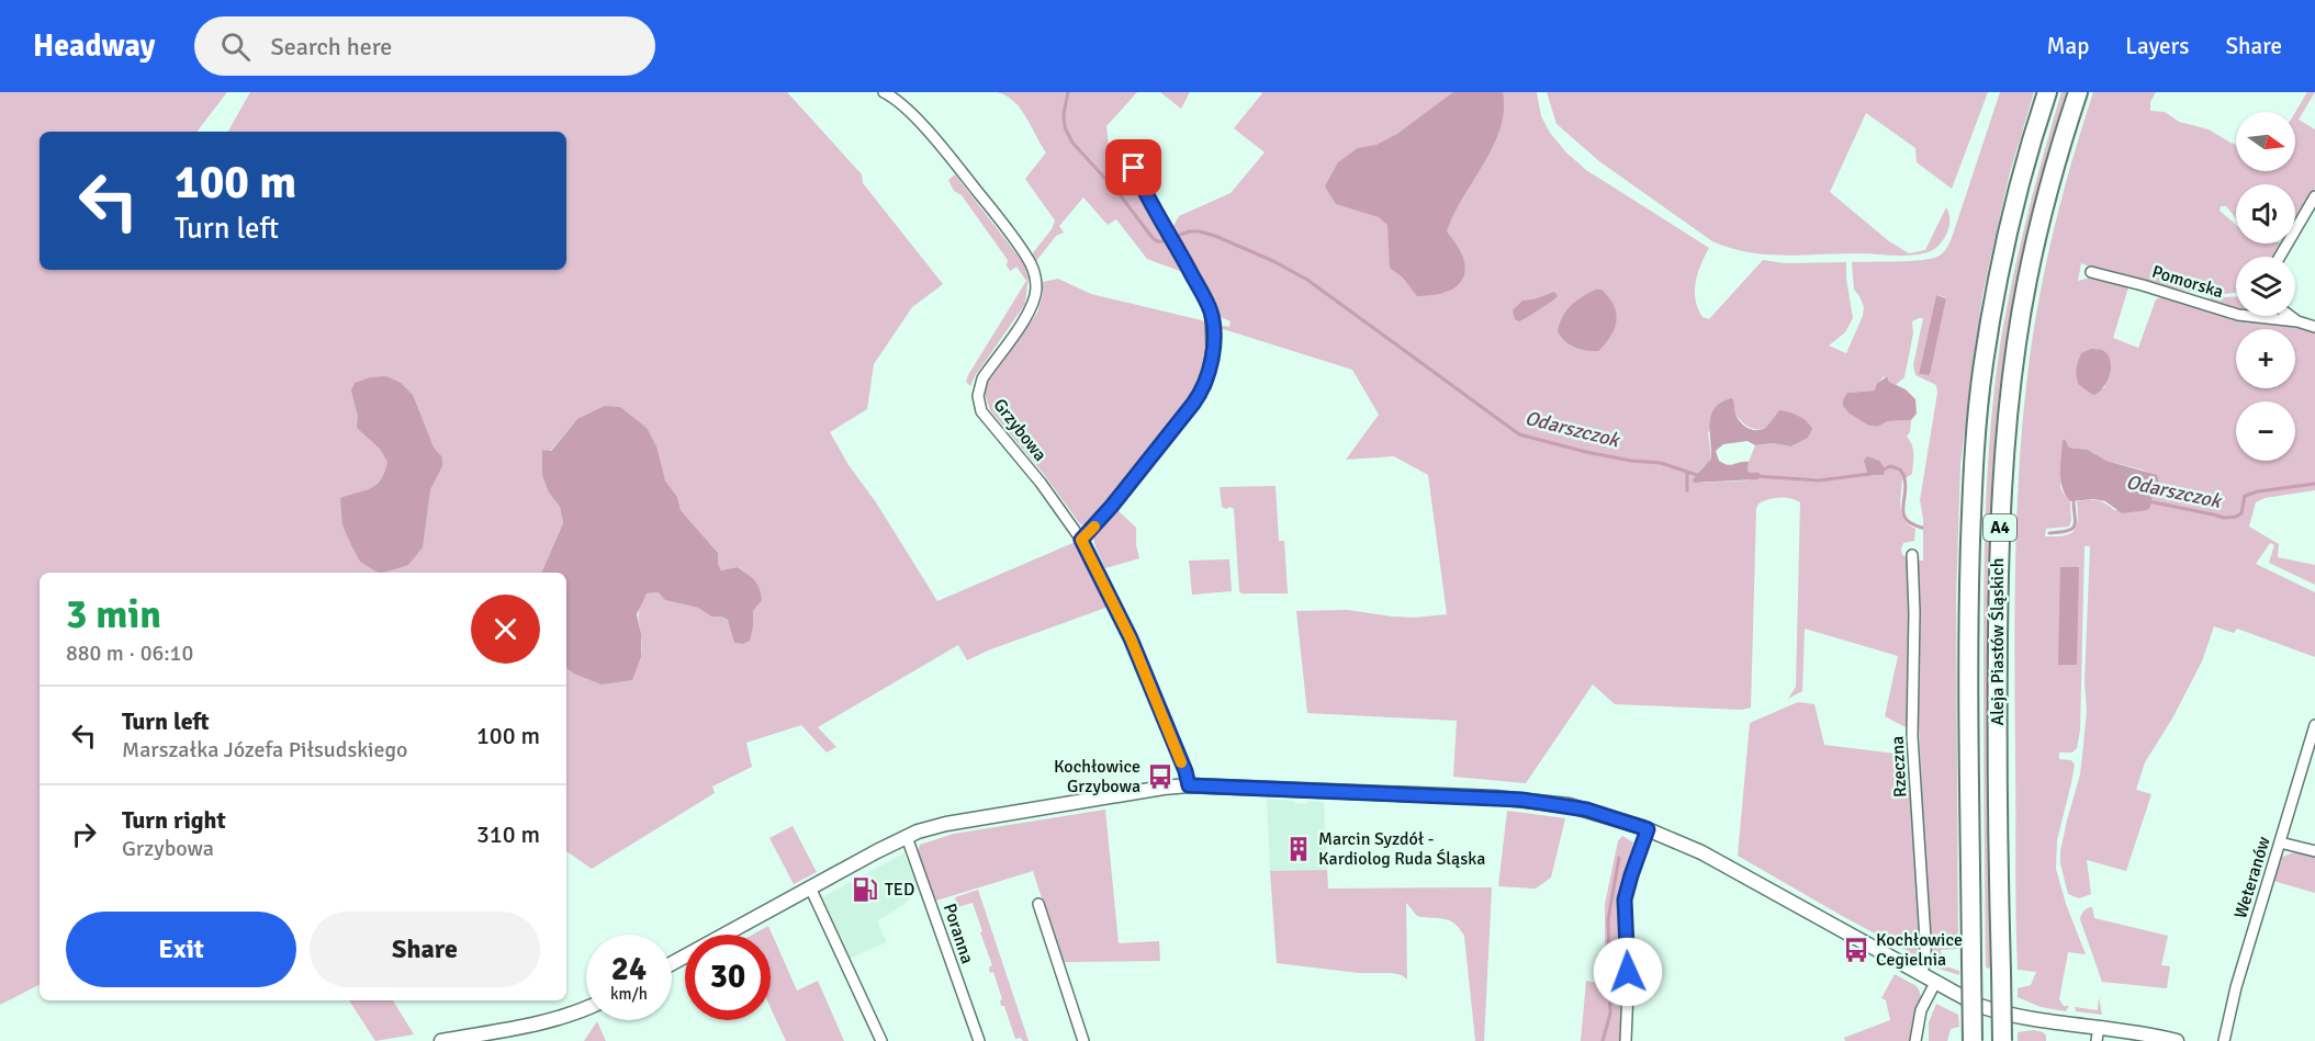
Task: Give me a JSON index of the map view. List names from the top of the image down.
{
  "streets": {
    "highway": ["A4", "Aleja Piastów Śląskich"],
    "street": [
      "Pomorska",
      "Grzybowa",
      "Rzeczna",
      "Weteranów",
      "Poranna"
    ]
  },
  "water": ["Odarszczok"],
  "places": {
    "bus stop": ["Kochłowice Grzybowa", "Kochłowice Cegielnia"],
    "building": ["Marcin Syzdół - Kardiolog Ruda Śląska"],
    "fuel station": ["TED"]
  },
  "north": "right",
  "page": {
    "header": "Headway",
    "search": "Search here",
    "nav": ["Map", "Layers", "Share"],
    "map_buttons": ["+", "−"],
    "turn": ["100 m", "Turn left"],
    "heading": ["3 min", "880 m · 06:10"],
    "list": [
      {
        "name": "Turn left",
        "note": "Marszałka Józefa Piłsudskiego",
        "value": "100 m"
      },
      {
        "name": "Turn right",
        "note": "Grzybowa",
        "value": "310 m"
      }
    ],
    "buttons": ["Exit", "Share"],
    "speed": "24 km/h",
    "limit": "30"
  }
}
